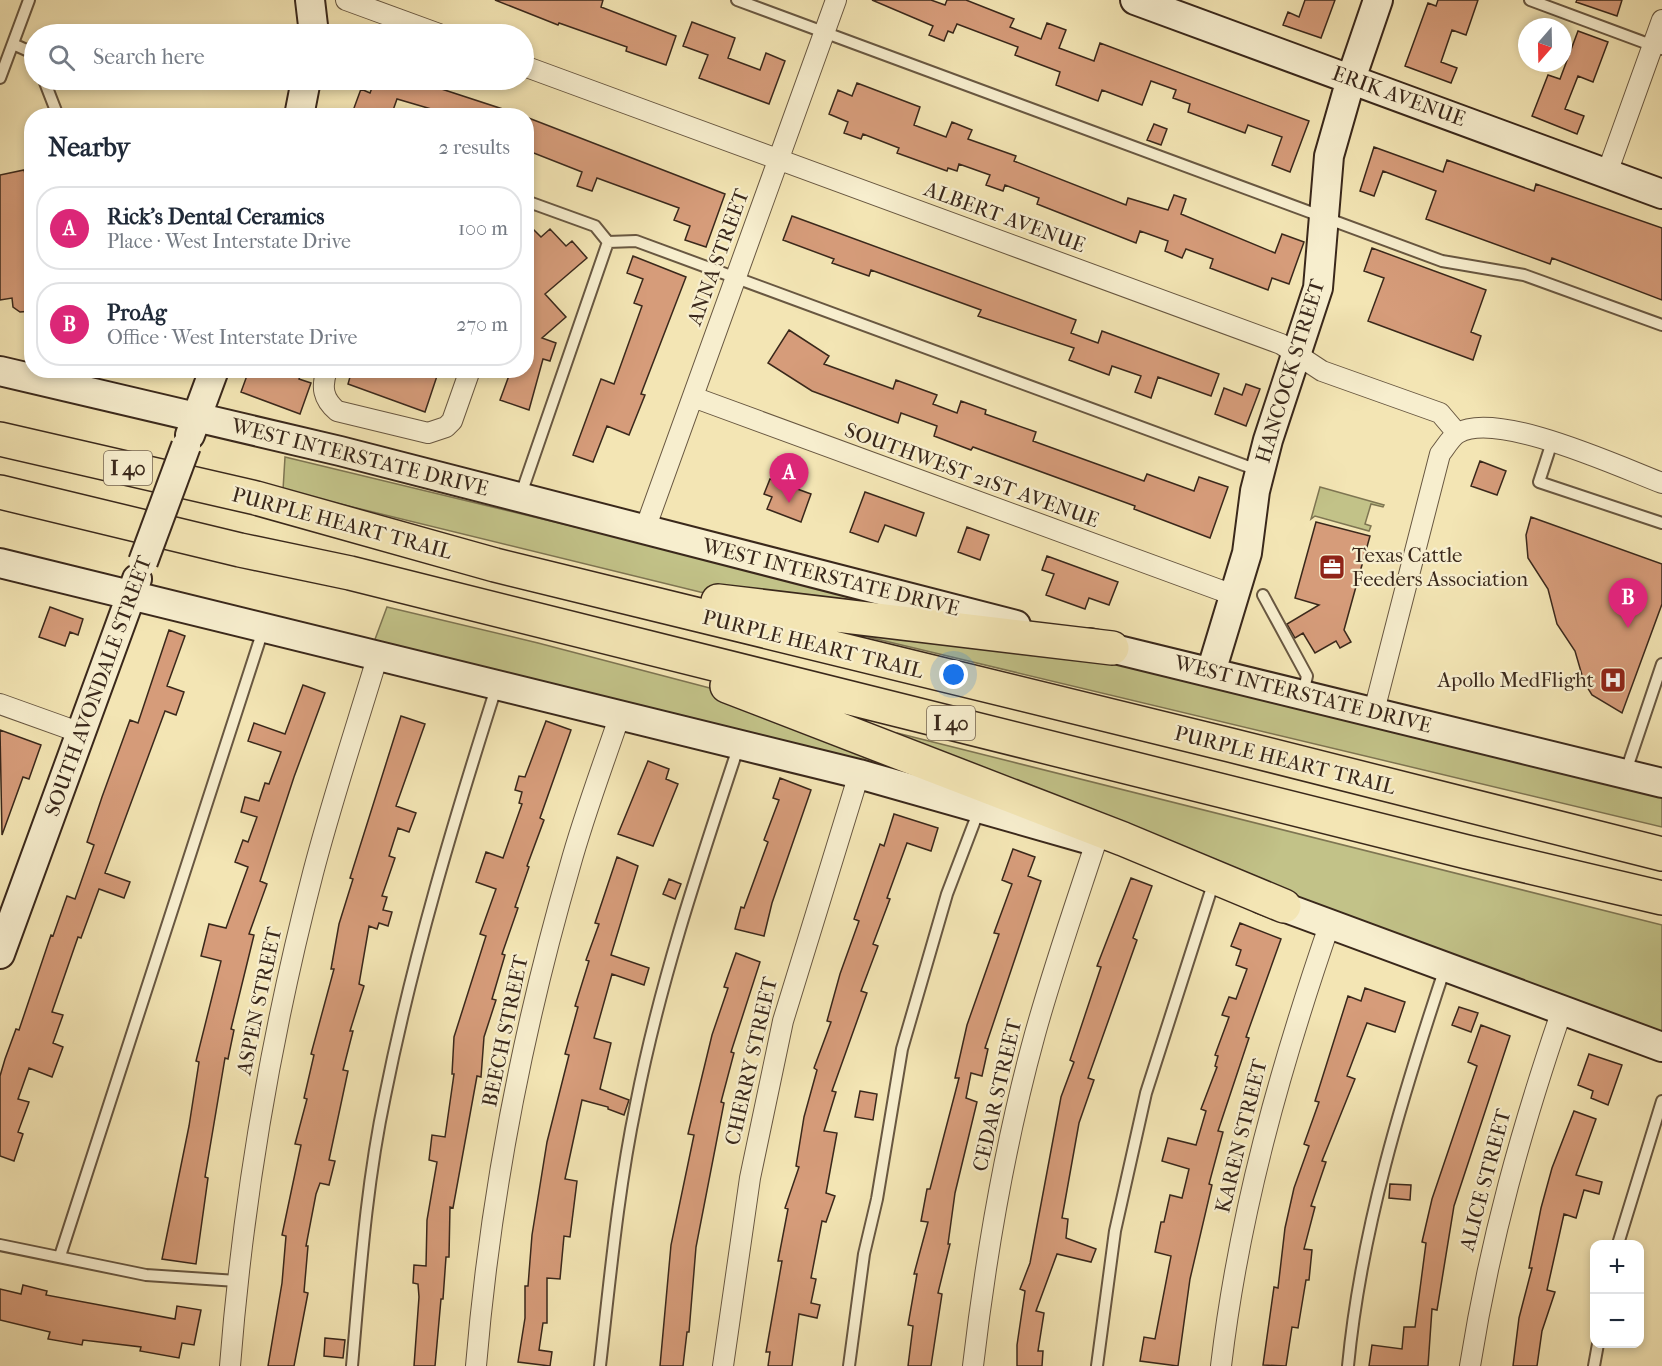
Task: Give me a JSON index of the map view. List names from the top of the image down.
{
  "streets": {
    "highway": ["I 40", "PURPLE HEART TRAIL"],
    "main road": [
      "ERIK AVENUE",
      "HANCOCK STREET",
      "WEST INTERSTATE DRIVE",
      "SOUTH AVONDALE STREET"
    ],
    "street": [
      "ALBERT AVENUE",
      "ANNA STREET",
      "SOUTHWEST 21ST AVENUE",
      "ASPEN STREET",
      "BEECH STREET",
      "CHERRY STREET",
      "CEDAR STREET",
      "KAREN STREET",
      "ALICE STREET"
    ]
  },
  "crossings": [
    ["ERIK AVENUE", "HANCOCK STREET"],
    ["ALBERT AVENUE", "ANNA STREET"],
    ["ALBERT AVENUE", "HANCOCK STREET"],
    ["ANNA STREET", "WEST INTERSTATE DRIVE"],
    ["ANNA STREET", "SOUTHWEST 21ST AVENUE"],
    ["HANCOCK STREET", "WEST INTERSTATE DRIVE"],
    ["HANCOCK STREET", "SOUTHWEST 21ST AVENUE"],
    ["WEST INTERSTATE DRIVE", "SOUTH AVONDALE STREET"]
  ],
  "places": {
    "office": ["Texas Cattle Feeders Association"],
    "hospital": ["Apollo MedFlight"]
  },
  "north": "bottom",
  "page": {
    "search": "Search here",
    "heading": ["Nearby", "2 results"],
    "list": [
      {
        "mark": "A",
        "name": "Rick's Dental Ceramics",
        "note": "Place · West Interstate Drive",
        "value": "100 m"
      },
      {
        "mark": "B",
        "name": "ProAg",
        "note": "Office · West Interstate Drive",
        "value": "270 m"
      }
    ],
    "pins": ["A", "B"],
    "map_buttons": ["+", "−"]
  }
}
